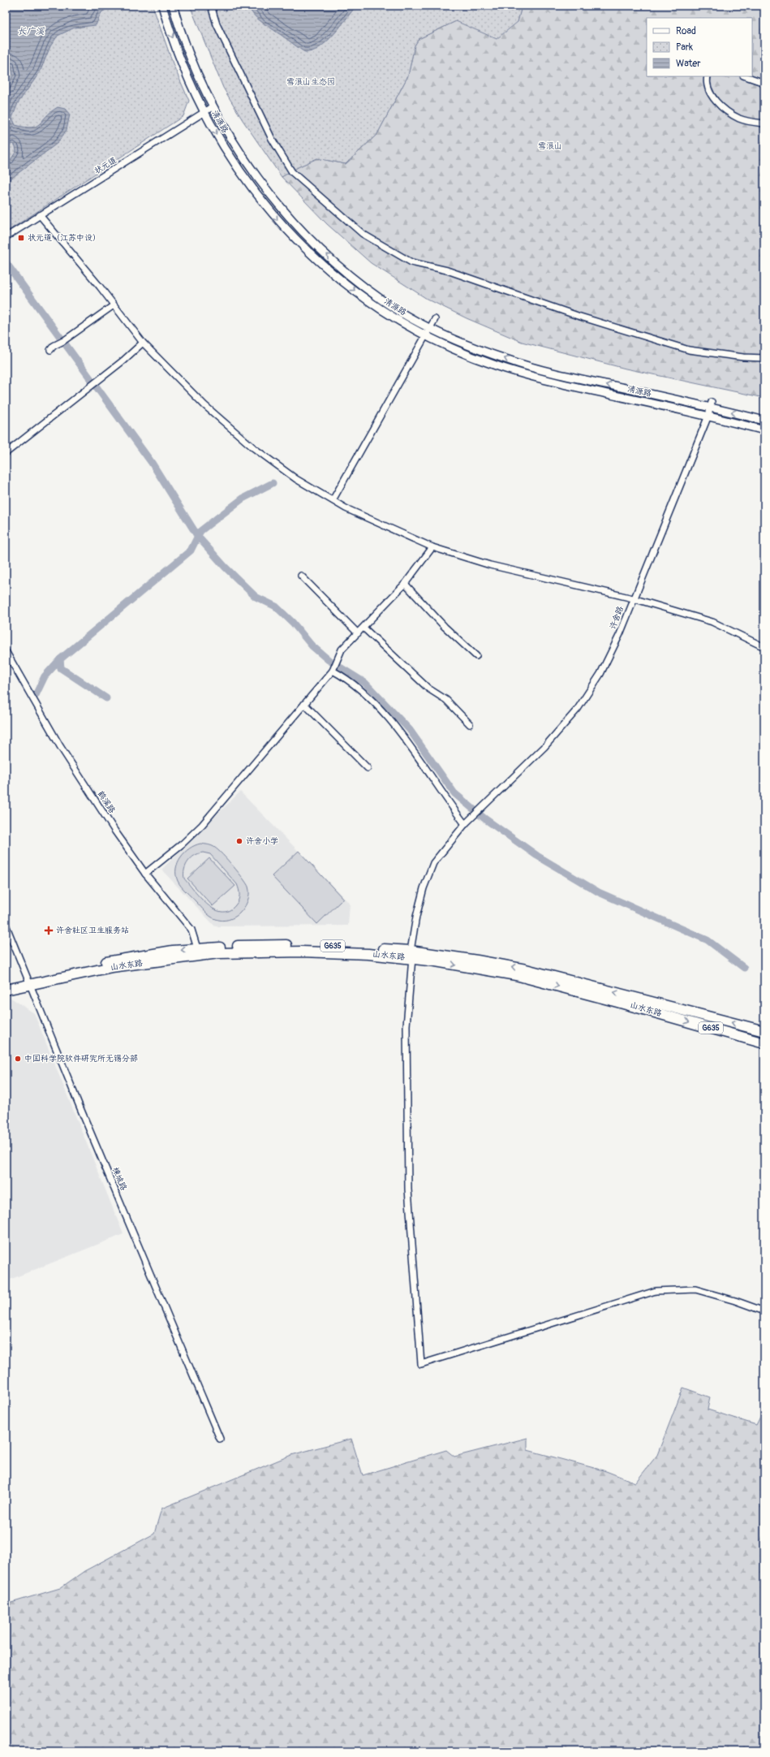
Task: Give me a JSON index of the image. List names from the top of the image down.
{
  "streets": {
    "highway": ["G635", "山水东路"],
    "street": [
      "清源路",
      "状元道",
      "许舍路",
      "鹤溪路",
      "楝城路"
    ]
  },
  "crossings": [
    ["清源路", "状元道"],
    ["清源路", "许舍路"],
    ["许舍路", "山水东路"],
    ["鹤溪路", "山水东路"],
    ["山水东路", "楝城路"]
  ],
  "water": ["长广溪"],
  "parks": ["雪浪山生态园", "雪浪山"],
  "places": {
    "transit": ["状元道（江苏中设）"],
    "other": ["许舍小学", "中国科学院软件研究所无锡分部"],
    "health": ["许舍社区卫生服务站"]
  },
  "legend": ["Road", "Park", "Water"]
}
